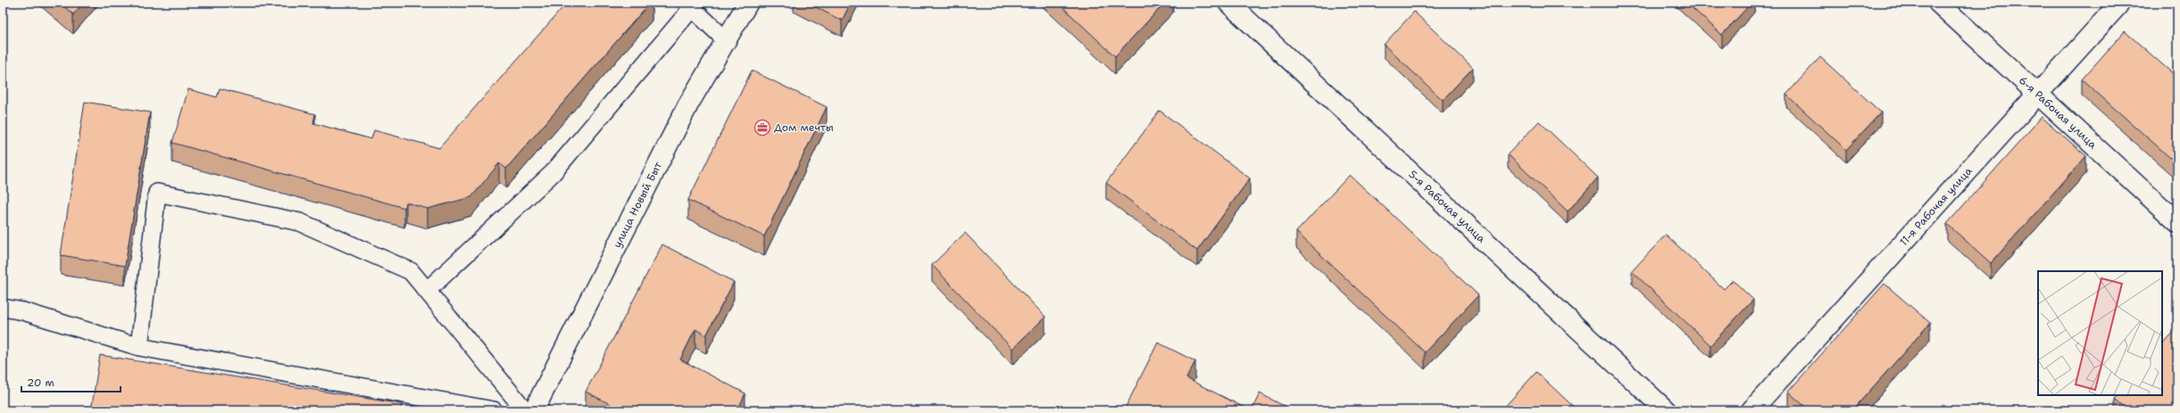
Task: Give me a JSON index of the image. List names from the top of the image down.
{
  "streets": {
    "street": [
      "6-я Рабочая улица",
      "улица Новый Быт",
      "5-я Рабочая улица",
      "11-я Рабочая улица"
    ]
  },
  "crossings": [
    ["6-я Рабочая улица", "11-я Рабочая улица"]
  ],
  "places": {
    "office": ["Дом мечты"]
  },
  "scale_bar": "20 m"
}
